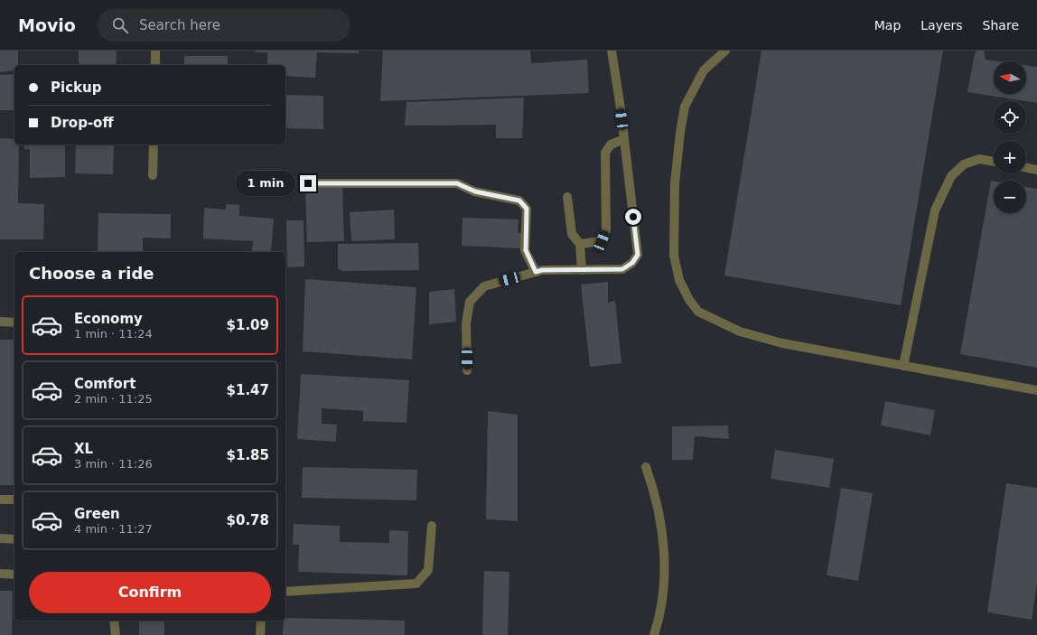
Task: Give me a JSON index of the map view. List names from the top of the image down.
{
  "north": "left",
  "page": {
    "header": "Movio",
    "search": "Search here",
    "nav": ["Map", "Layers", "Share"],
    "map_buttons": ["+", "−"],
    "banner": ["Pickup", "Drop-off"],
    "bubble": "1 min",
    "heading": "Choose a ride",
    "list": [
      {
        "name": "Economy",
        "note": "1 min · 11:24",
        "value": "$1.09"
      },
      {
        "name": "Comfort",
        "note": "2 min · 11:25",
        "value": "$1.47"
      },
      {
        "name": "XL",
        "note": "3 min · 11:26",
        "value": "$1.85"
      },
      {
        "name": "Green",
        "note": "4 min · 11:27",
        "value": "$0.78"
      }
    ],
    "buttons": "Confirm"
  }
}
